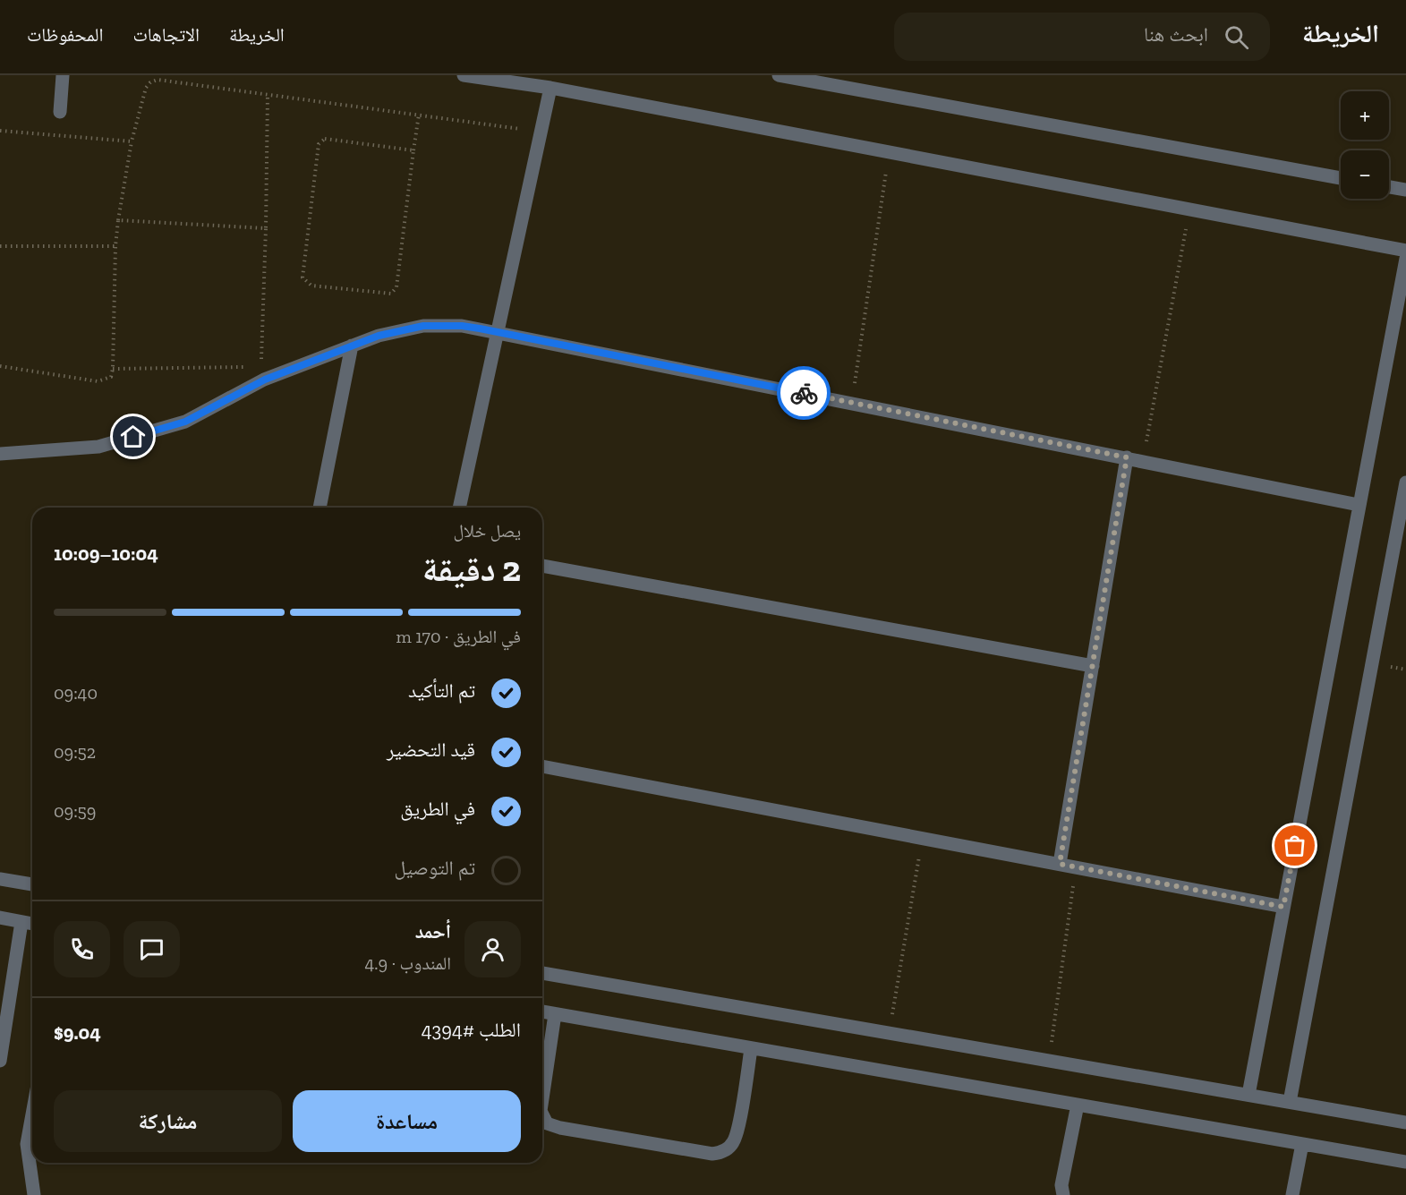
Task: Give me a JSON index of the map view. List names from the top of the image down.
{
  "page": {
    "header": "الخريطة",
    "search": "ابحث هنا",
    "nav": ["الخريطة", "الاتجاهات", "المحفوظات"],
    "map_buttons": ["+", "−"],
    "heading": ["2 دقيقة", "يصل خلال", "10:04–10:09"],
    "panel": [
      "أحمد",
      "المندوب · 4.9",
      "الطلب #4394",
      "$9.04"
    ],
    "bar": "في الطريق · 170 m",
    "list": [
      ["تم التأكيد", "09:40"],
      ["قيد التحضير", "09:52"],
      ["في الطريق", "09:59"],
      "تم التوصيل"
    ],
    "buttons": ["مساعدة", "مشاركة"]
  }
}
